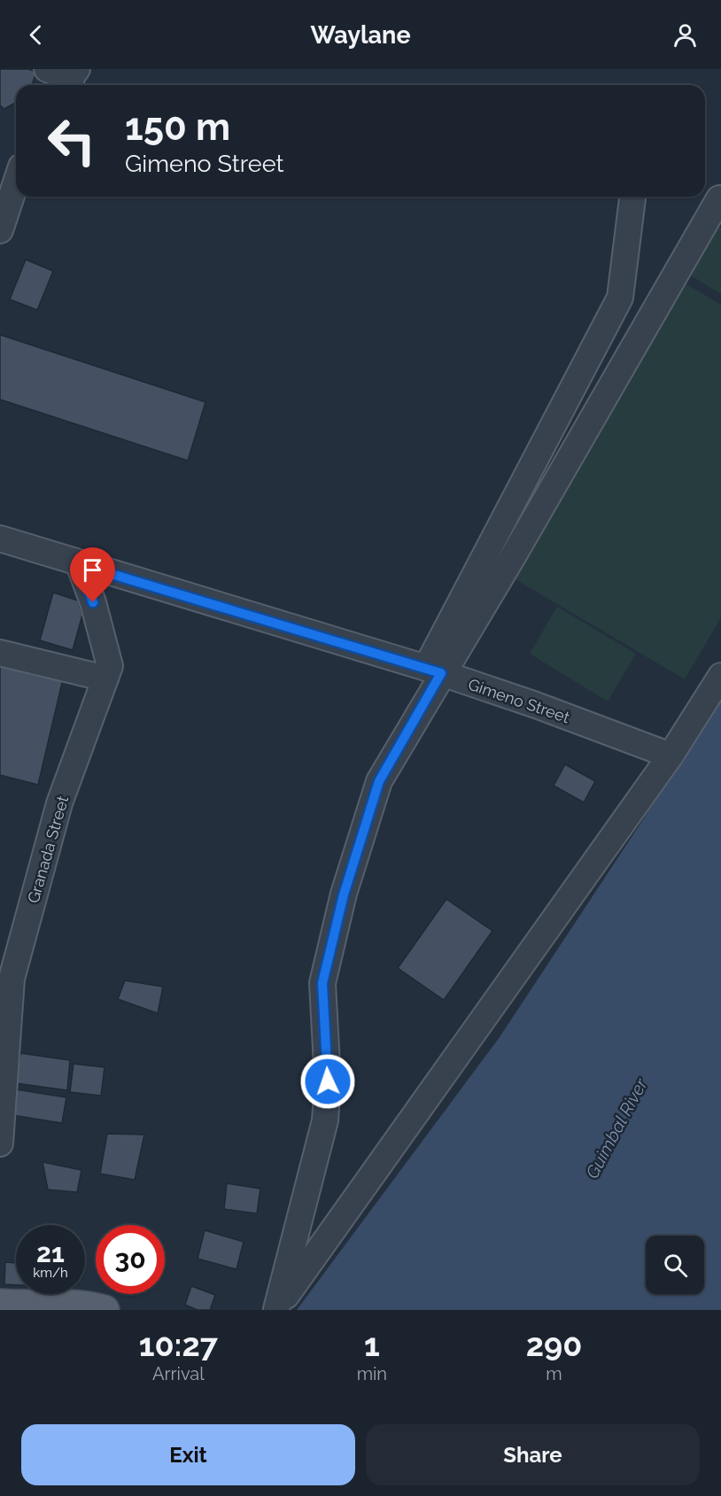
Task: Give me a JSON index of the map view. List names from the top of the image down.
{
  "streets": {
    "street": ["Gimeno Street", "Granada Street"]
  },
  "crossings": [
    ["Gimeno Street", "Granada Street"]
  ],
  "water": ["Guimbal River"],
  "page": {
    "header": "Waylane",
    "turn": ["150 m", "Gimeno Street"],
    "speed": "21 km/h",
    "limit": "30",
    "eta": [
      "10:27",
      "Arrival",
      "1",
      "min",
      "290",
      "m"
    ],
    "buttons": ["Exit", "Share"]
  }
}
